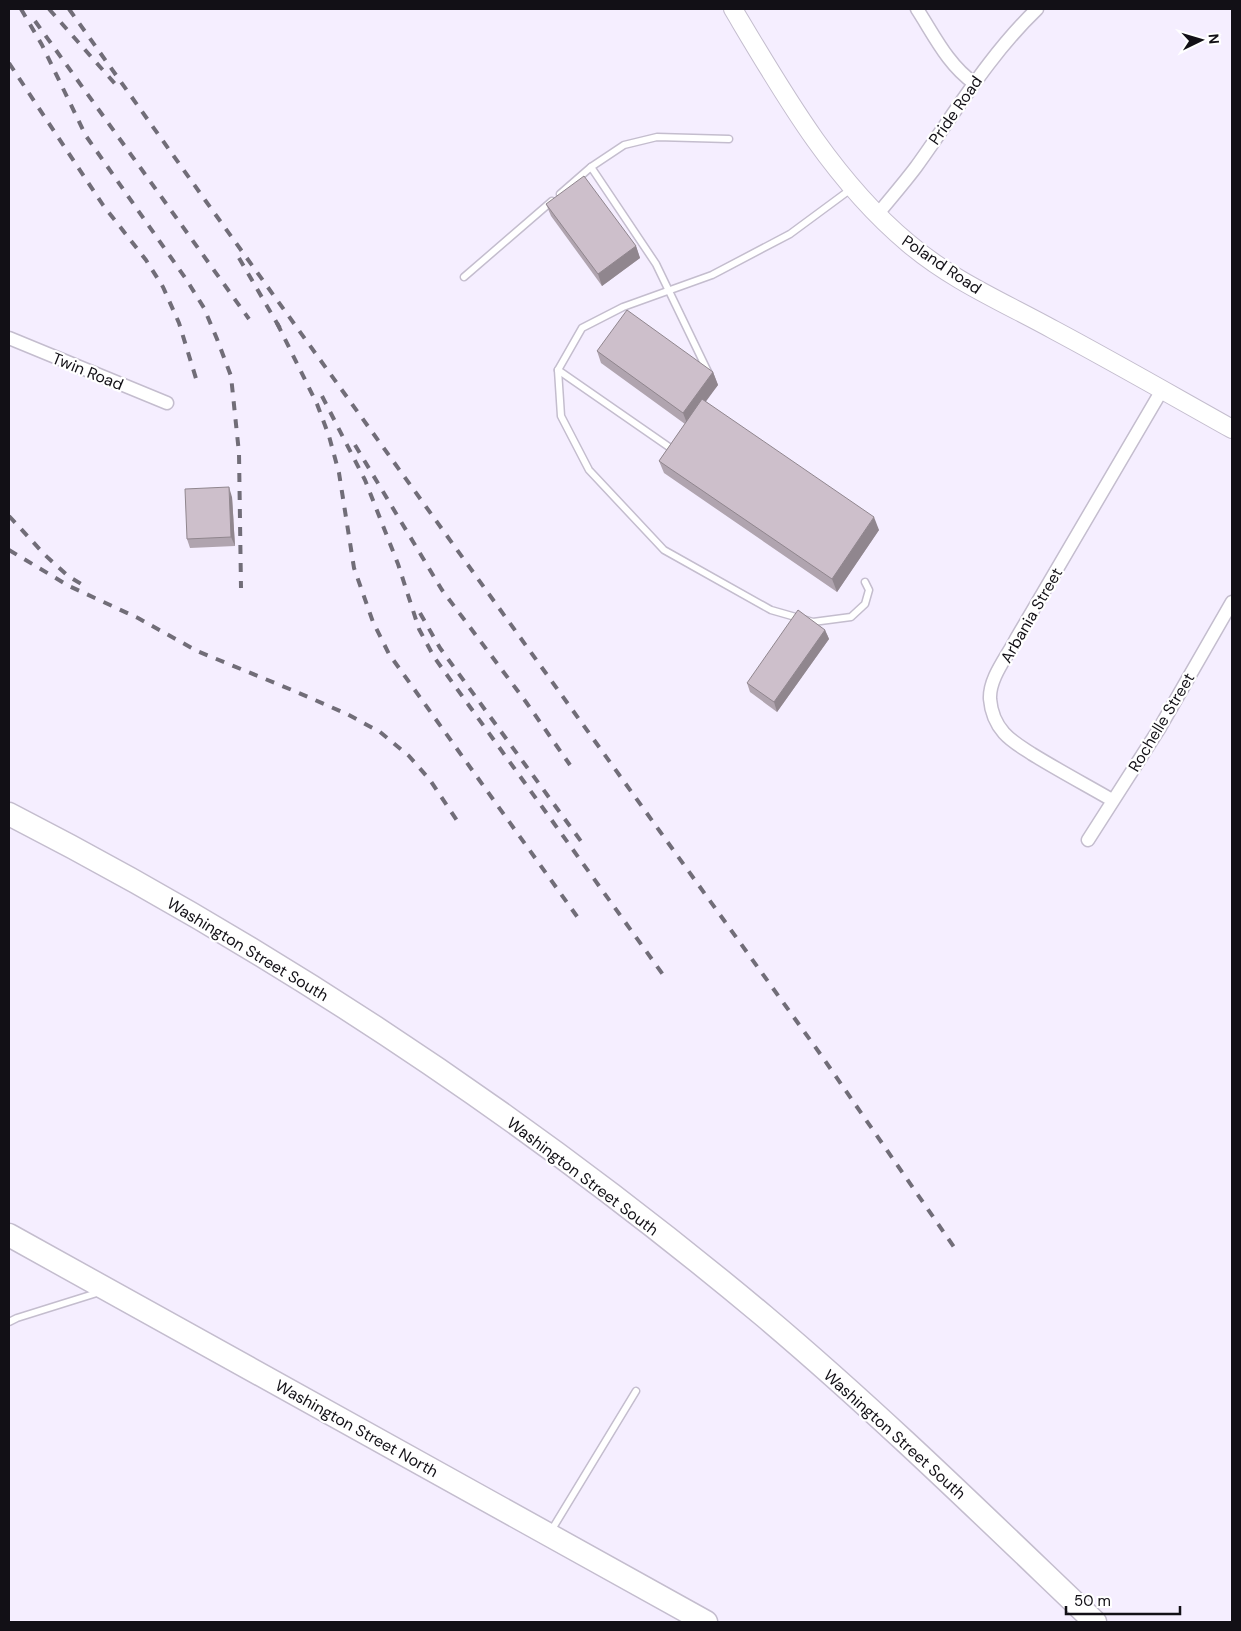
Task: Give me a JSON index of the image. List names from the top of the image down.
{
  "streets": {
    "highway": ["Washington Street South", "Washington Street North"],
    "street": [
      "Pride Road",
      "Poland Road",
      "Twin Road",
      "Arbania Street",
      "Rochelle Street"
    ]
  },
  "crossings": [
    ["Pride Road", "Poland Road"],
    ["Poland Road", "Arbania Street"],
    ["Arbania Street", "Rochelle Street"]
  ],
  "scale_bar": "50 m",
  "north": "right"
}
